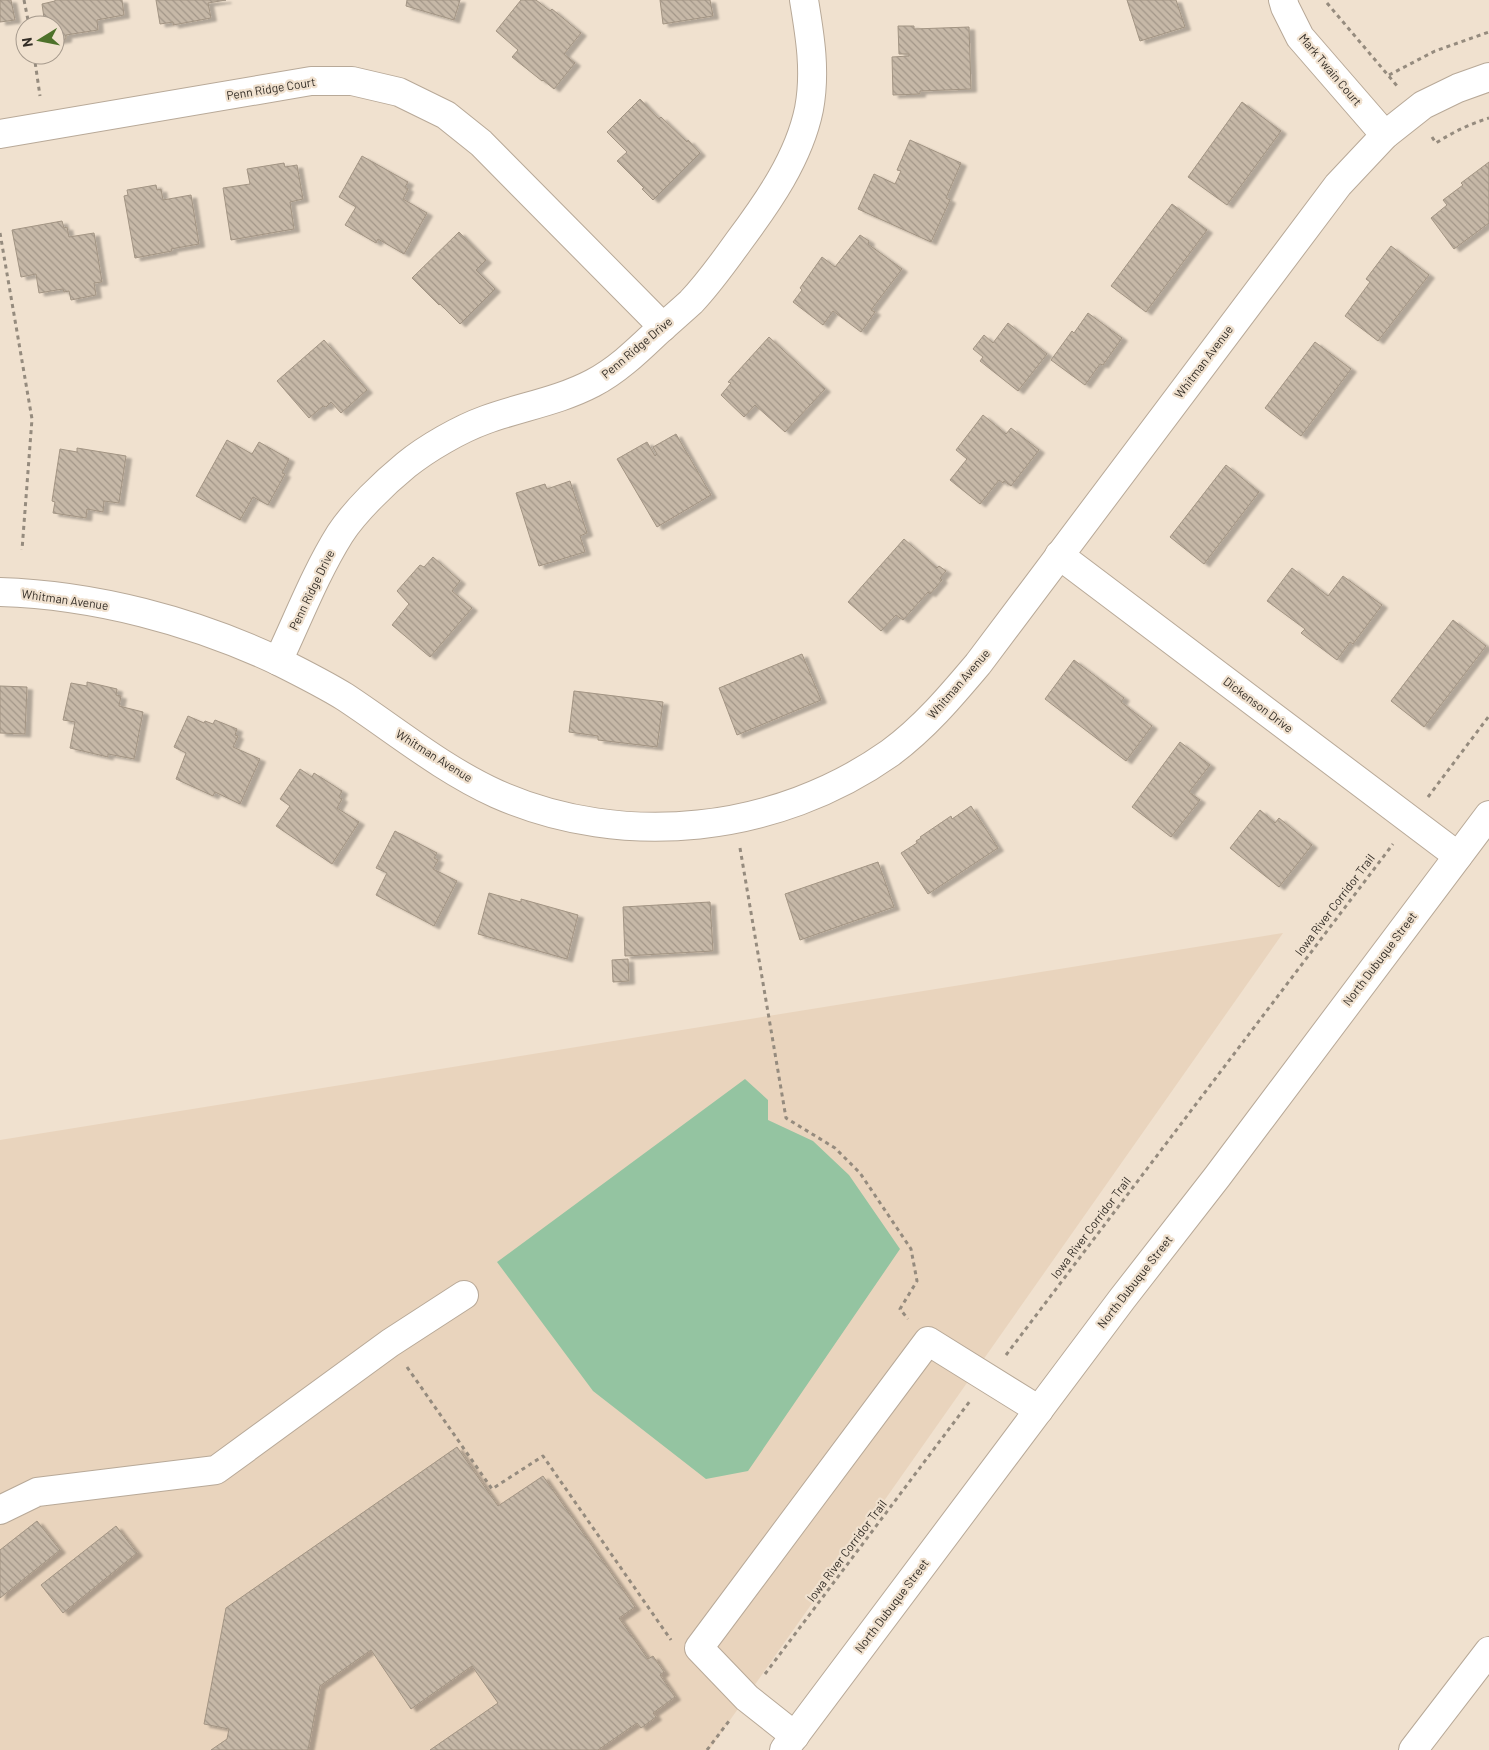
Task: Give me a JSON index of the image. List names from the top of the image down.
{
  "streets": {
    "street": [
      "Mark Twain Court",
      "Penn Ridge Court",
      "Penn Ridge Drive",
      "Whitman Avenue",
      "Dickenson Drive",
      "North Dubuque Street"
    ],
    "path": ["Iowa River Corridor Trail"]
  },
  "crossings": [
    ["Mark Twain Court", "Whitman Avenue"],
    ["Penn Ridge Court", "Penn Ridge Drive"],
    ["Penn Ridge Drive", "Whitman Avenue"],
    ["Whitman Avenue", "Dickenson Drive"],
    ["Dickenson Drive", "Iowa River Corridor Trail"],
    ["Dickenson Drive", "North Dubuque Street"]
  ],
  "north": "left"
}
